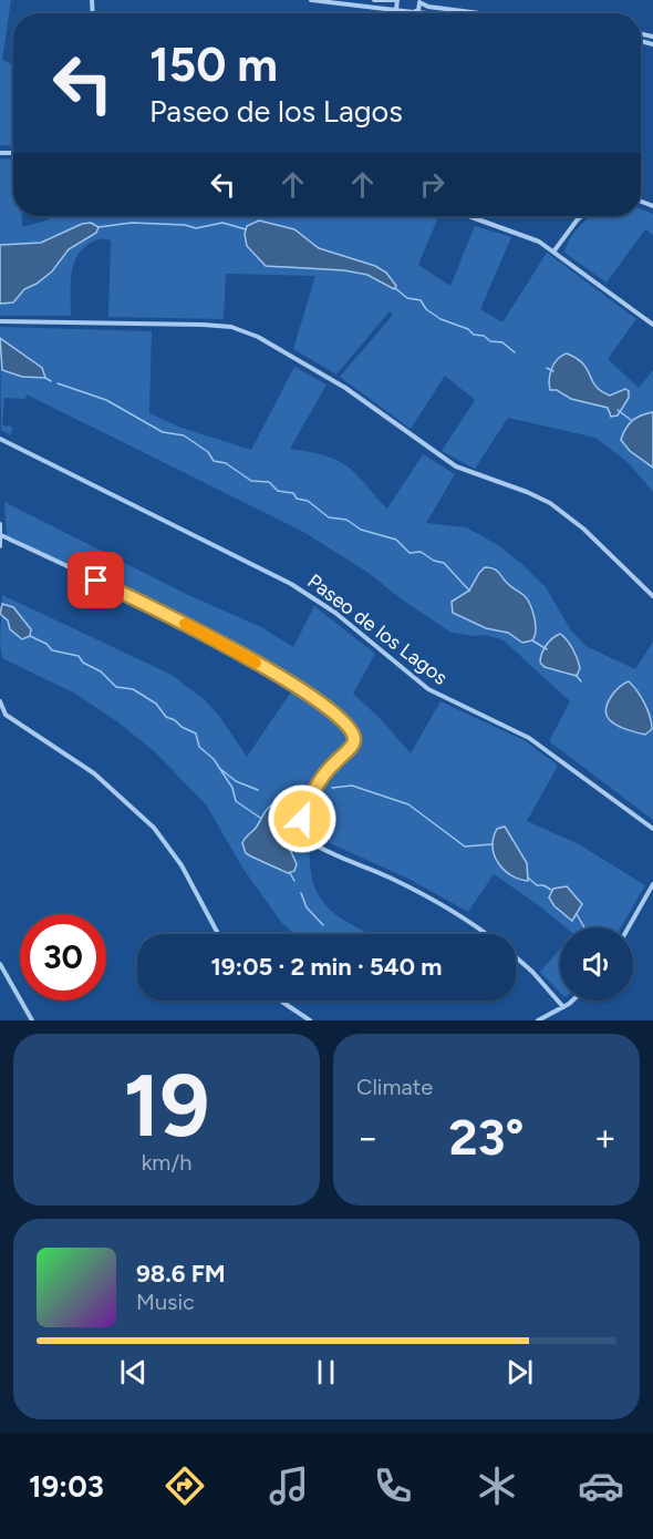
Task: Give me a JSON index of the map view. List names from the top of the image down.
{
  "streets": {
    "street": ["Paseo de los Lagos"]
  },
  "page": {
    "turn": ["150 m", "Paseo de los Lagos"],
    "limit": "30",
    "trip": "19:05 · 2 min · 540 m",
    "tile": [
      ["19", "km/h"],
      "Climate"
    ],
    "heat": ["−", "23°", "+"],
    "song": ["98.6 FM", "Music"],
    "tabs": "19:03"
  }
}
